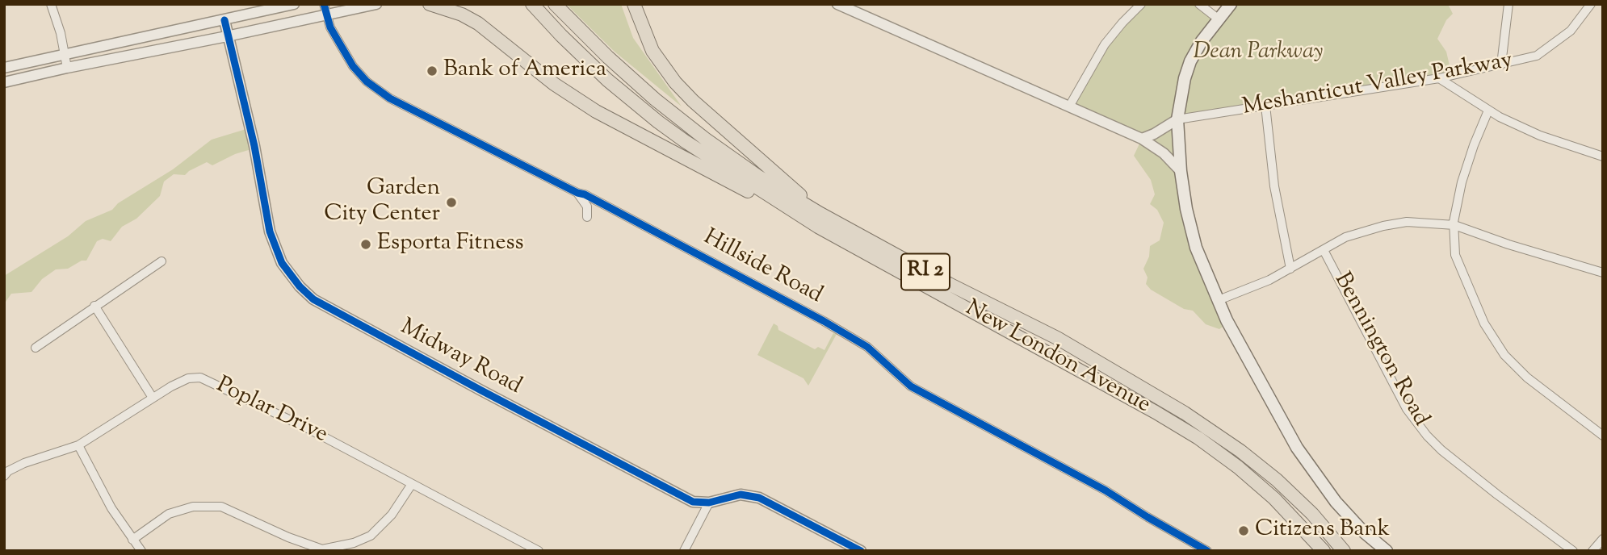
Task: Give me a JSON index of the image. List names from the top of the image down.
{
  "streets": {
    "main road": ["RI 2", "New London Avenue"],
    "street": [
      "Meshanticut Valley Parkway",
      "Hillside Road",
      "Bennington Road",
      "Midway Road",
      "Poplar Drive"
    ]
  },
  "parks": ["Dean Parkway"],
  "places": [
    "Bank of America",
    "Garden City Center",
    "Esporta Fitness",
    "Citizens Bank"
  ]
}
